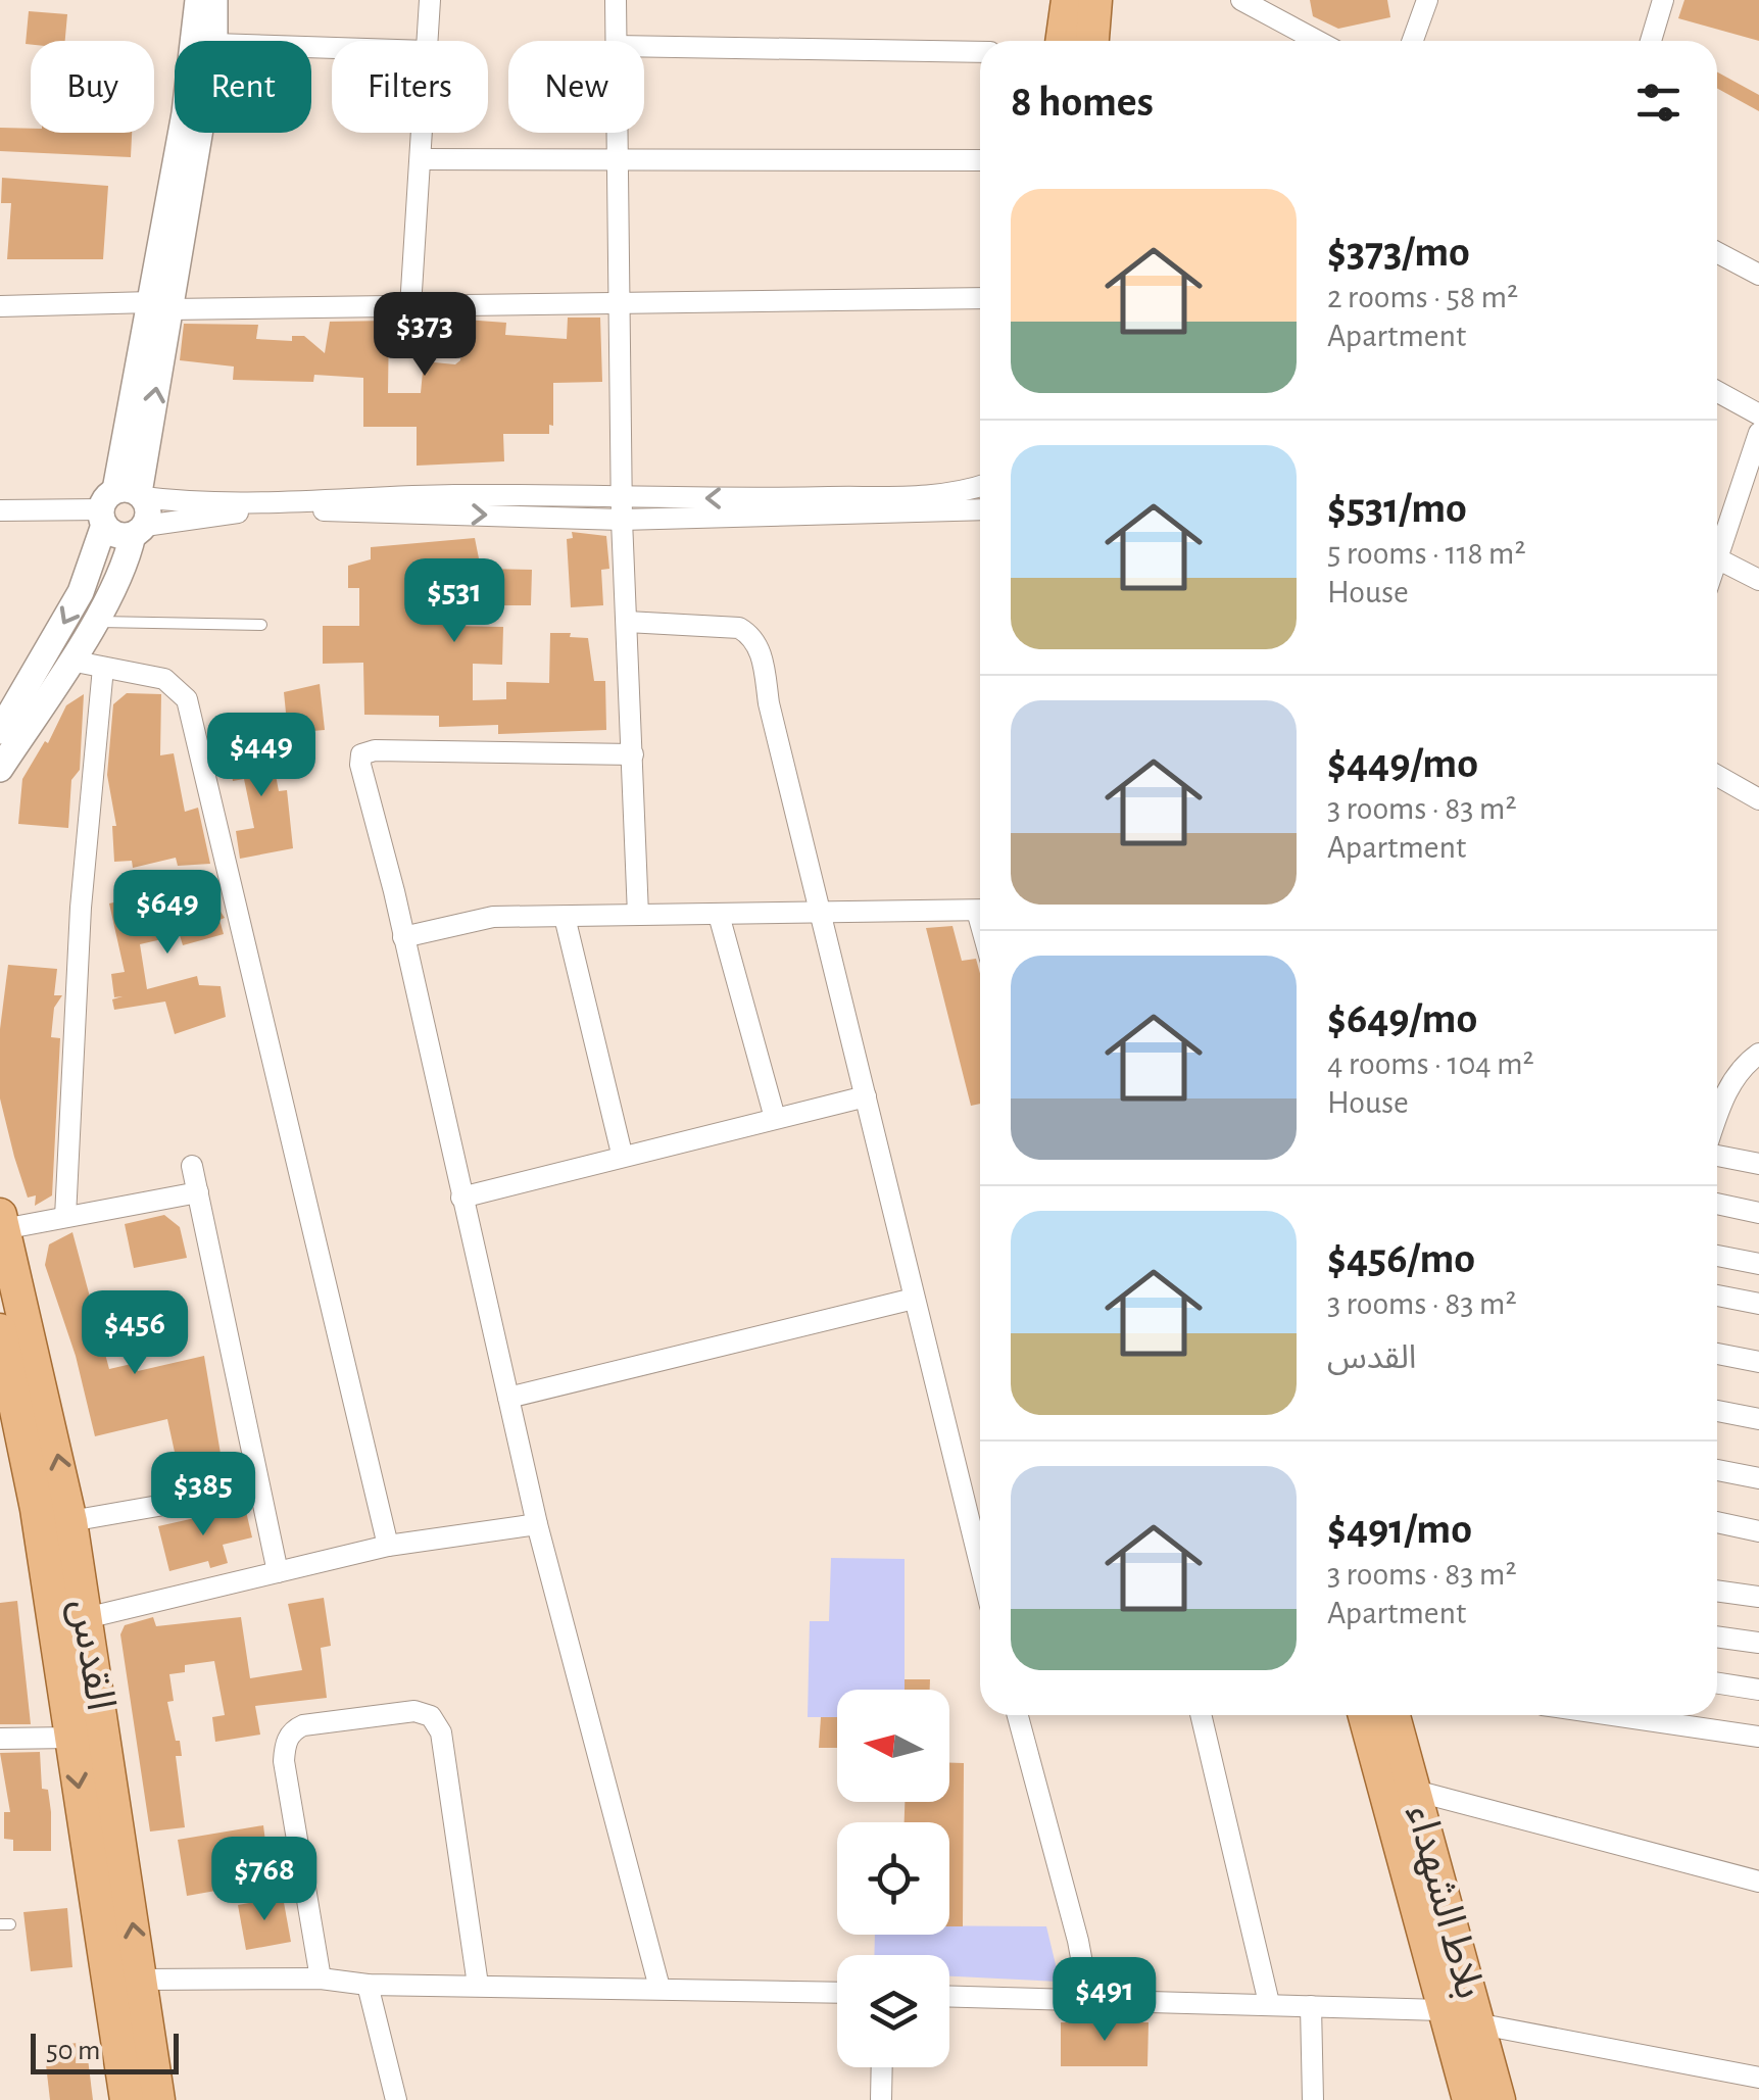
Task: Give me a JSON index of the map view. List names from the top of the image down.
{
  "streets": {
    "main road": ["القدس", "بلاط الشهداء"]
  },
  "scale_bar": "50 m",
  "north": "left",
  "page": {
    "chip": [
      "Buy",
      "Rent",
      "Filters",
      "New"
    ],
    "heading": "8 homes",
    "list": [
      {
        "name": "$373/mo",
        "note": "2 rooms · 58 m² · Apartment"
      },
      {
        "name": "$531/mo",
        "note": "5 rooms · 118 m² · House"
      },
      {
        "name": "$449/mo",
        "note": "3 rooms · 83 m² · Apartment"
      },
      {
        "name": "$649/mo",
        "note": "4 rooms · 104 m² · House"
      },
      {
        "name": "$456/mo",
        "note": "3 rooms · 83 m² · القدس"
      },
      {
        "name": "$491/mo",
        "note": "3 rooms · 83 m² · Apartment"
      }
    ],
    "price": [
      "$373",
      "$531",
      "$449",
      "$649",
      "$456",
      "$385",
      "$768",
      "$491"
    ],
    "scale": "50 m"
  }
}
